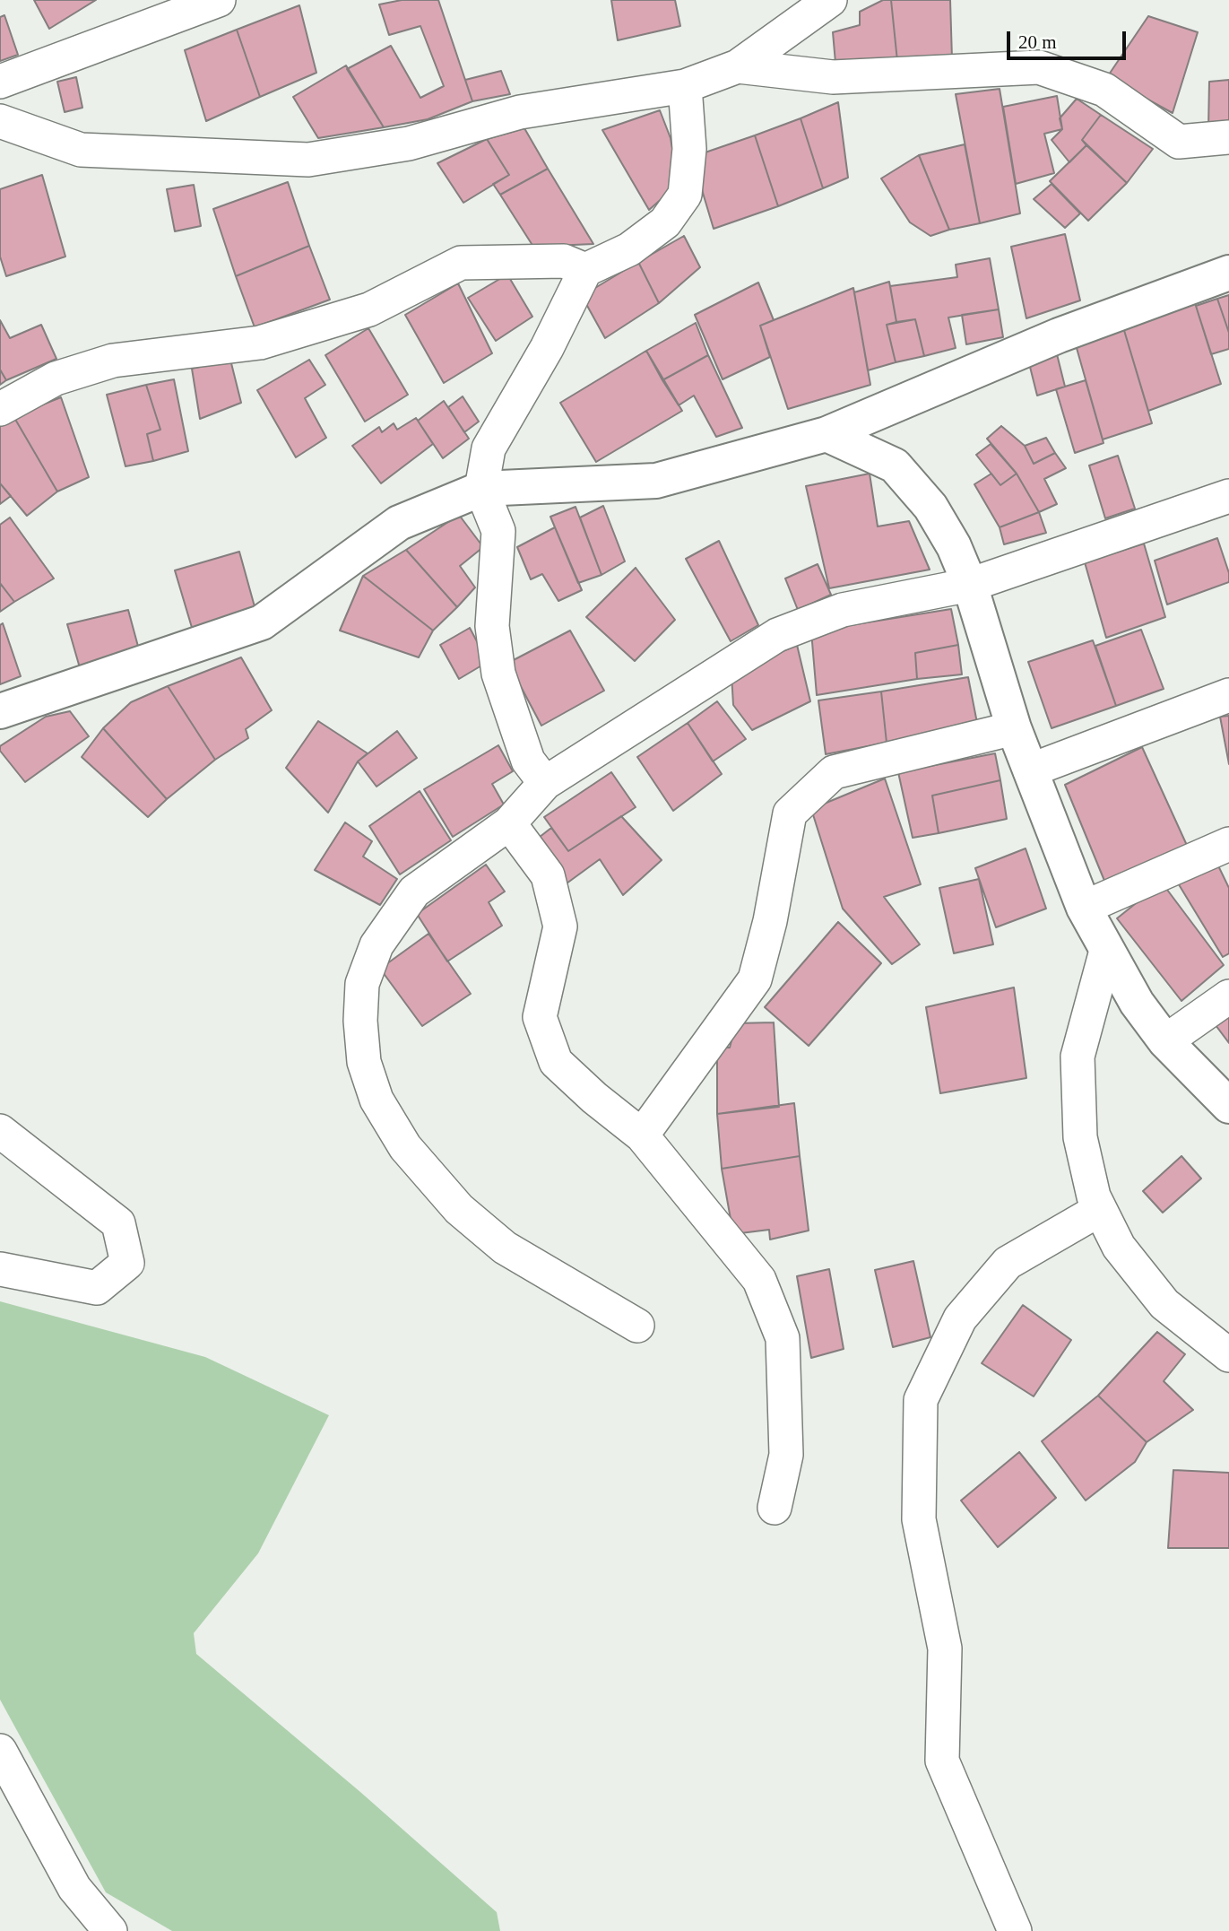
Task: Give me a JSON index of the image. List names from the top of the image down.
{
  "scale_bar": "20 m"
}
